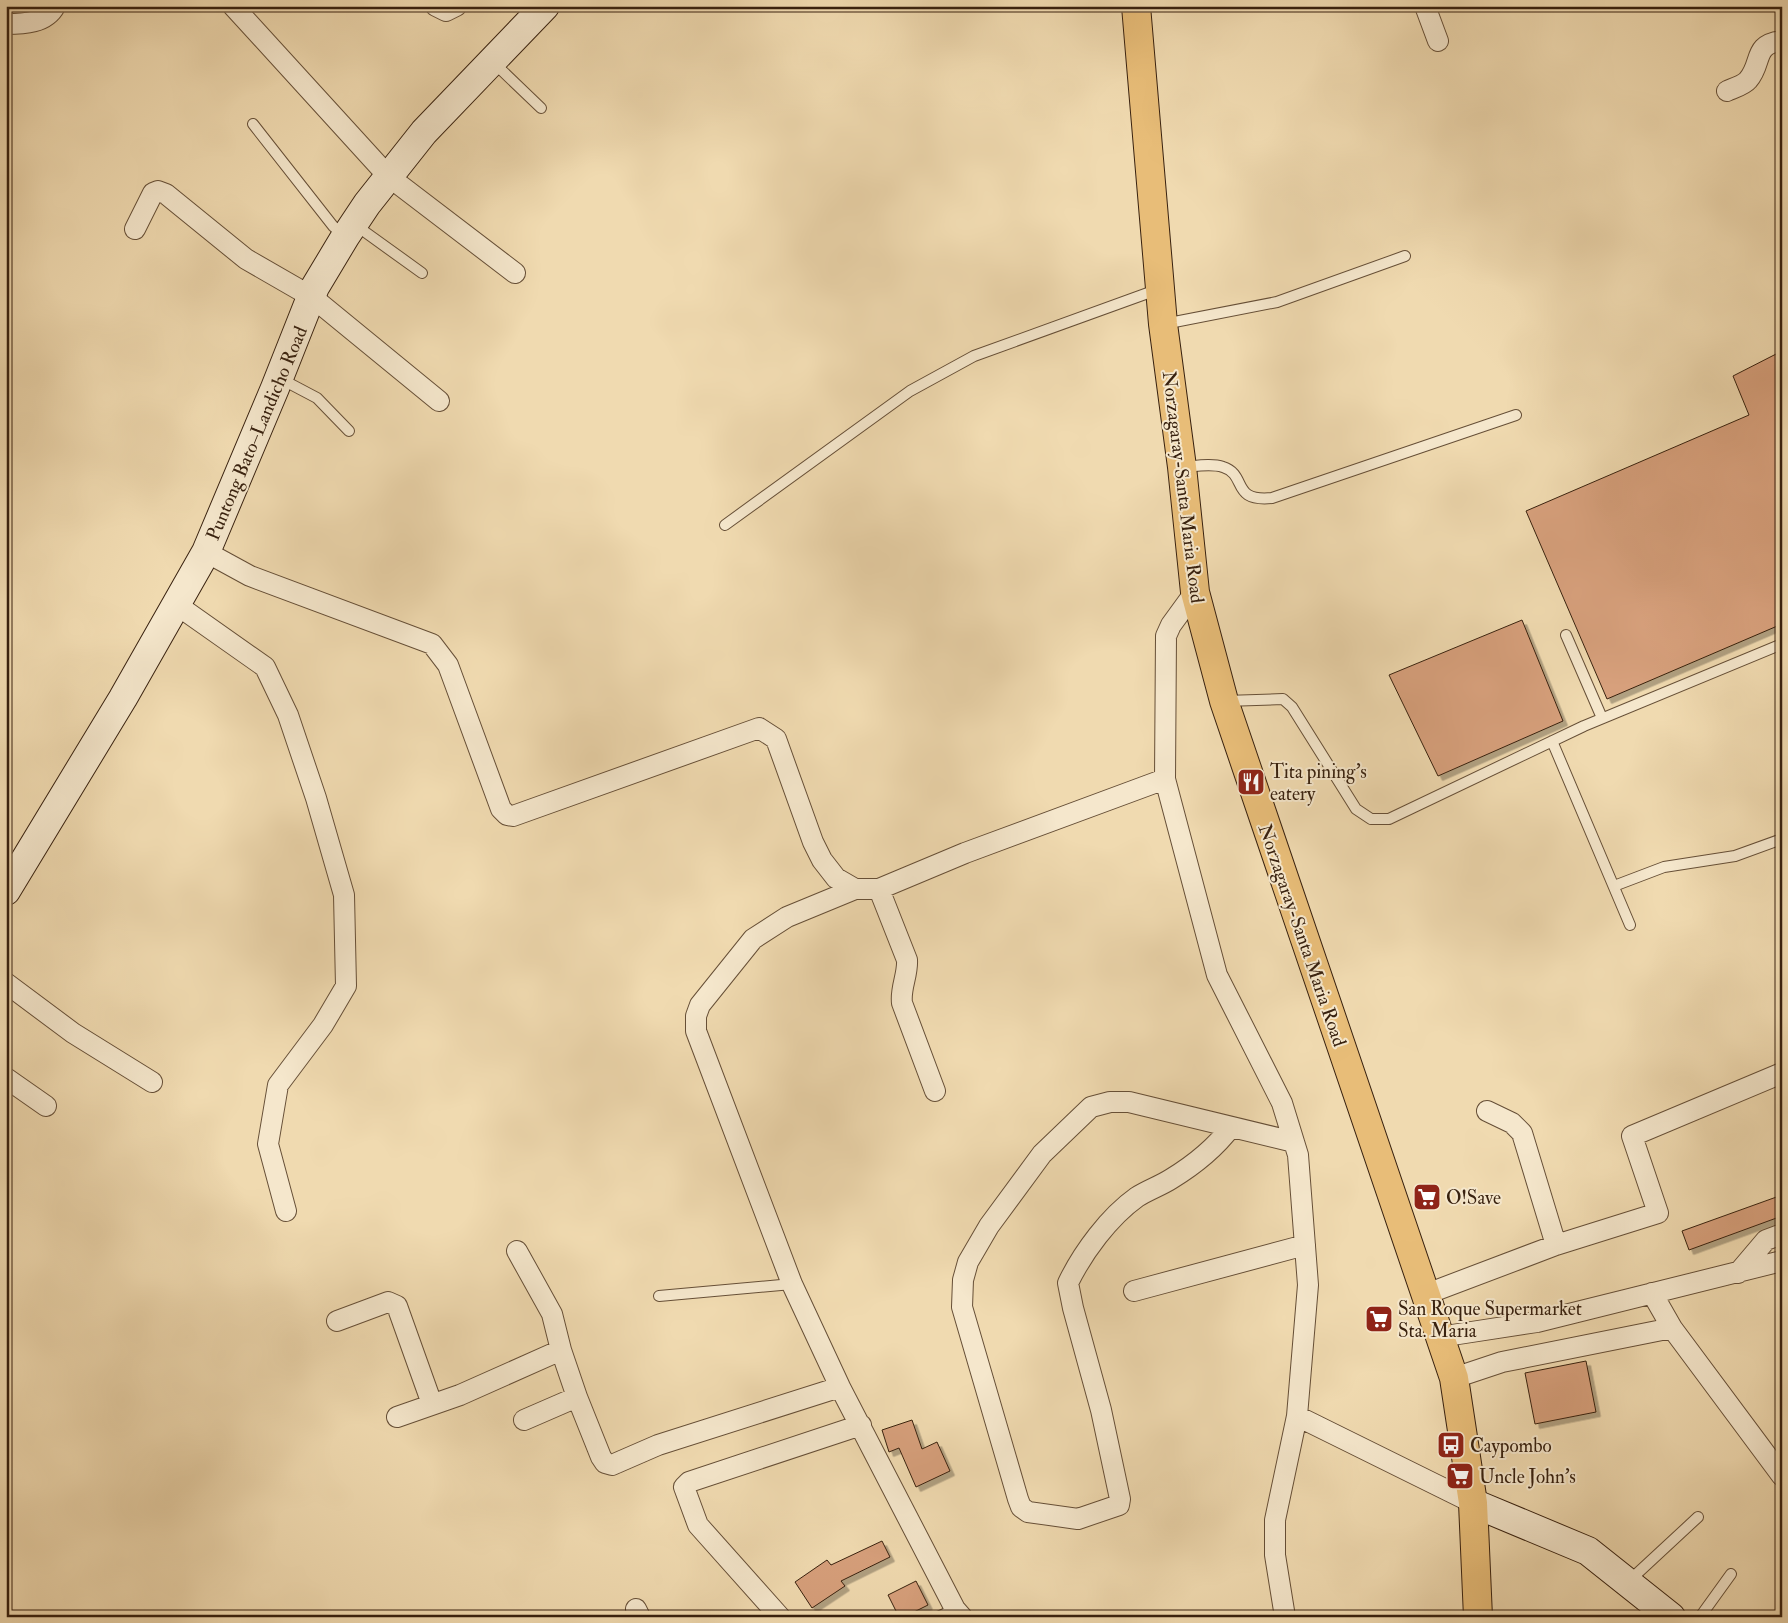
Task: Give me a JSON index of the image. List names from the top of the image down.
{
  "streets": {
    "main road": ["Puntong Bato–Landicho Road", "Norzagaray-Santa Maria Road"]
  },
  "places": {
    "restaurant": ["Tita pining's eatery"],
    "supermarket": ["O!Save", "San Roque Supermarket Sta. Maria", "Uncle John's"],
    "bus stop": ["Caypombo"]
  }
}
